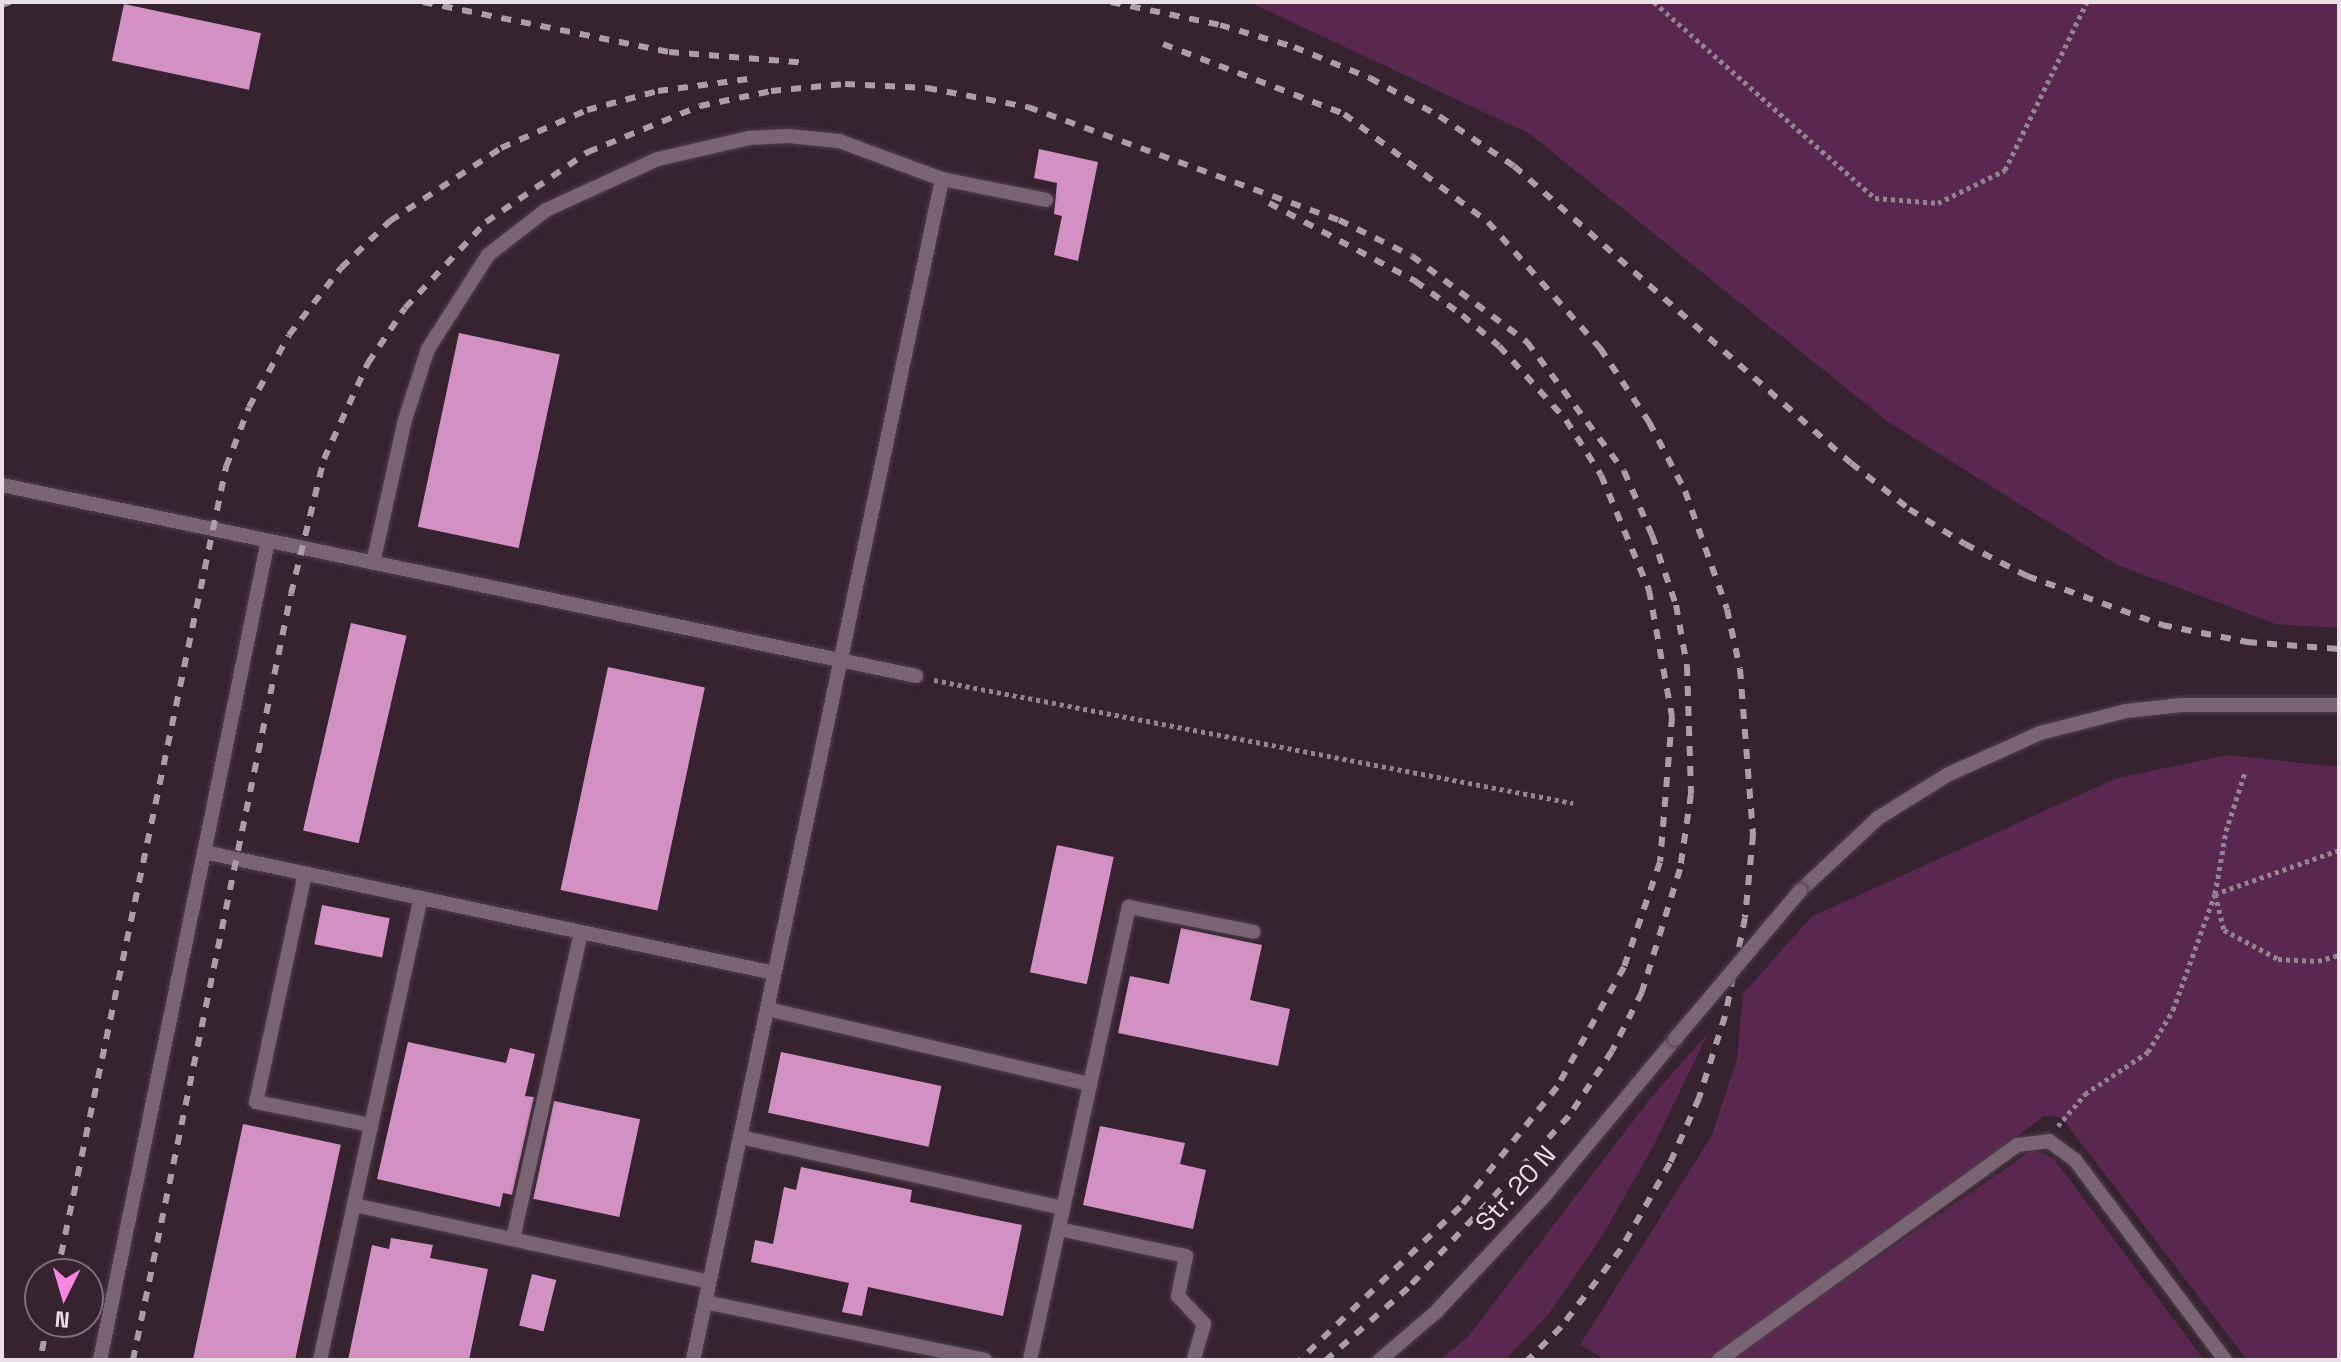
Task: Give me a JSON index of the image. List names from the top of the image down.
{
  "streets": {
    "lane": ["Str. 20 N"]
  },
  "north": "bottom"
}
